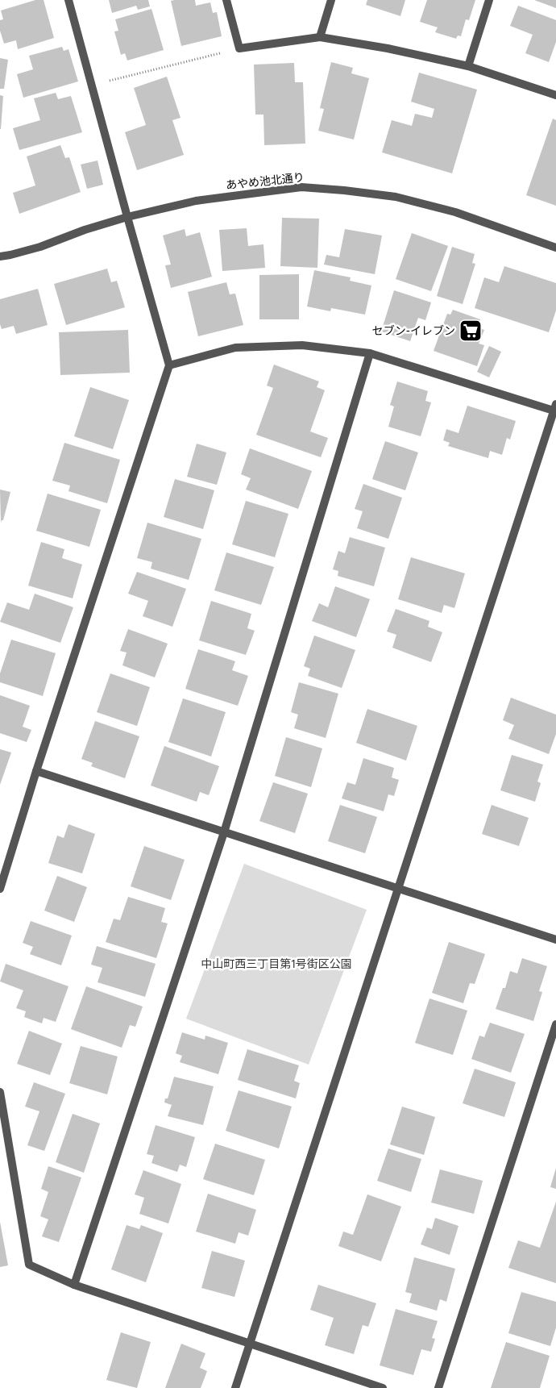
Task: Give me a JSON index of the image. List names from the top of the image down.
{
  "streets": {
    "street": ["あやめ池北通り"]
  },
  "parks": ["中山町西三丁目第1号街区公園"],
  "places": {
    "supermarket": ["セブン-イレブン"]
  }
}
